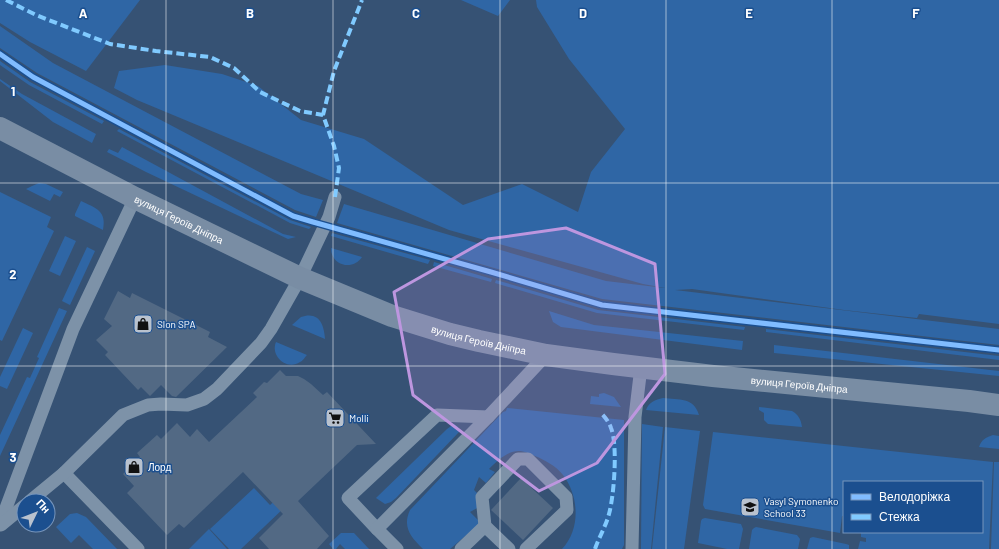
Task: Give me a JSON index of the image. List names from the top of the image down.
{
  "streets": {
    "main road": ["вулиця Героїв Дніпра"]
  },
  "places": {
    "shop": ["Slon SPA", "Лорд"],
    "supermarket": ["Molli"],
    "school or university": ["Vasyl Symonenko School 33"]
  },
  "legend": ["Велодоріжка", "Стежка"],
  "north": "top right",
  "grid": {
    "columns": [
      "A",
      "B",
      "C",
      "D",
      "E",
      "F"
    ],
    "rows": ["1", "2", "3"]
  }
}
